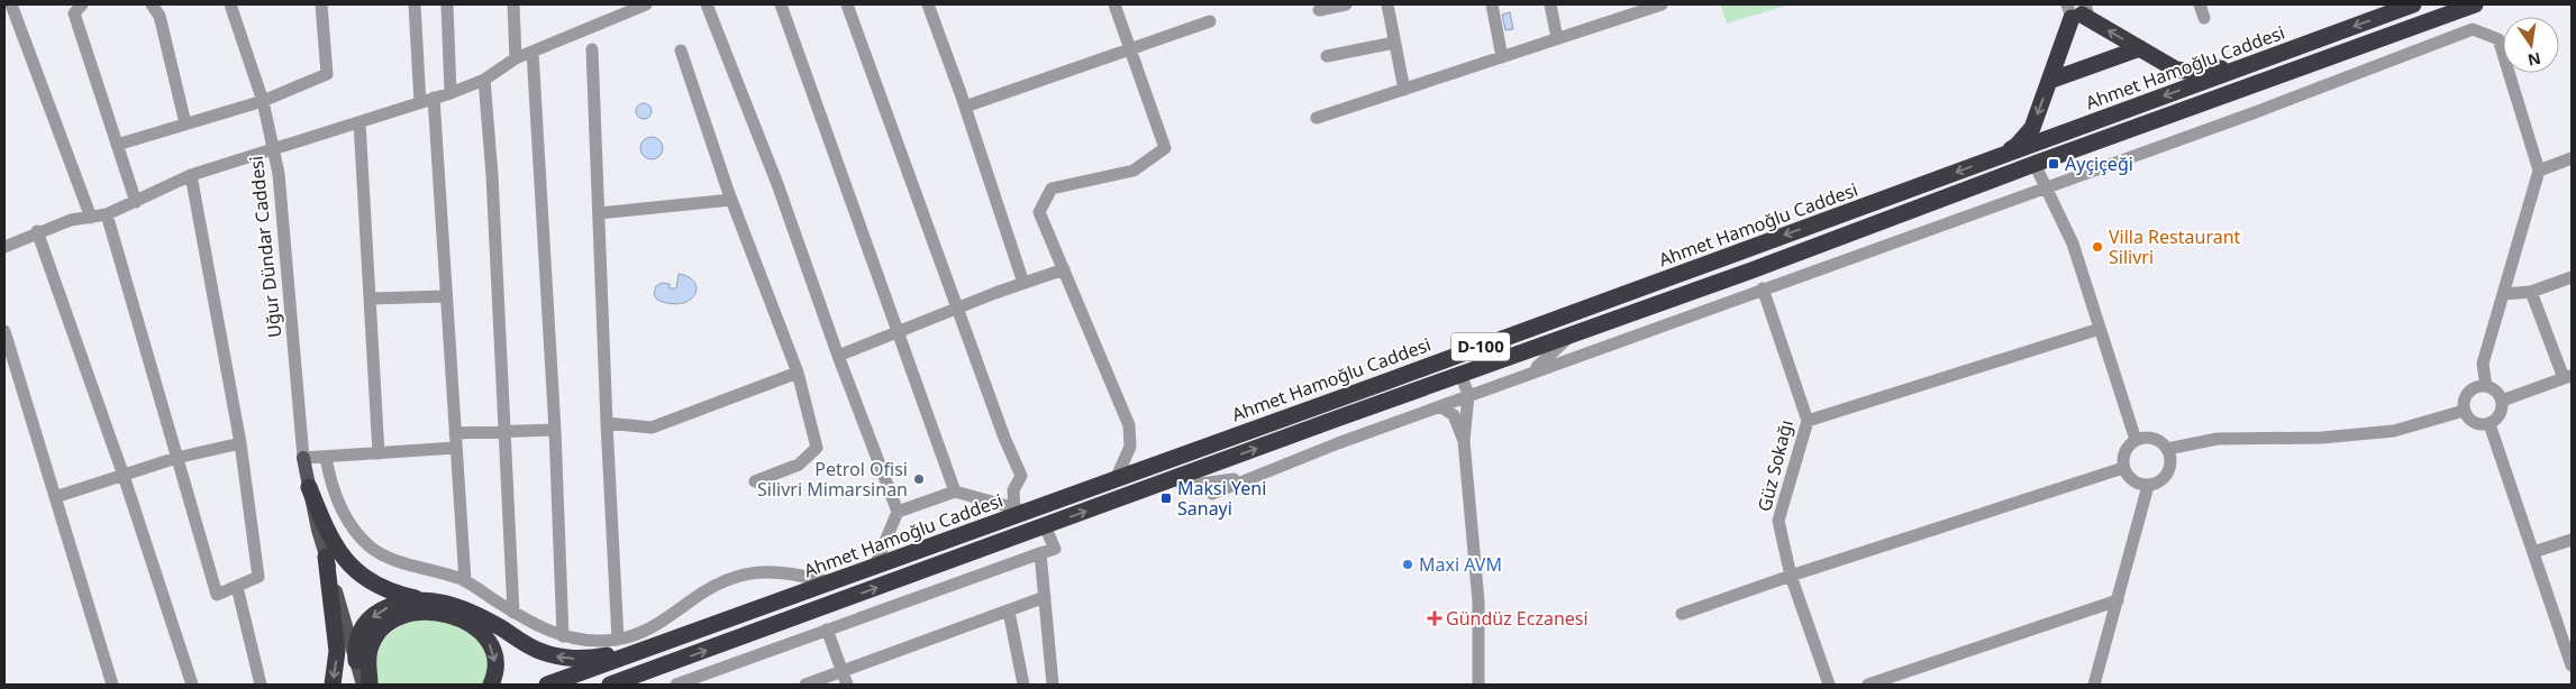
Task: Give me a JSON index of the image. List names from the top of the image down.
{
  "streets": {
    "highway": ["Ahmet Hamoğlu Caddesi", "D-100"],
    "street": ["Uğur Dündar Caddesi", "Güz Sokağı"]
  },
  "places": {
    "transit": ["Ayçiçeği", "Maksi Yeni Sanayi"],
    "other": ["Villa Restaurant Silivri", "Petrol Ofisi Silivri Mimarsinan", "Maxi AVM"],
    "health": ["Gündüz Eczanesi"]
  },
  "north": "bottom"
}
